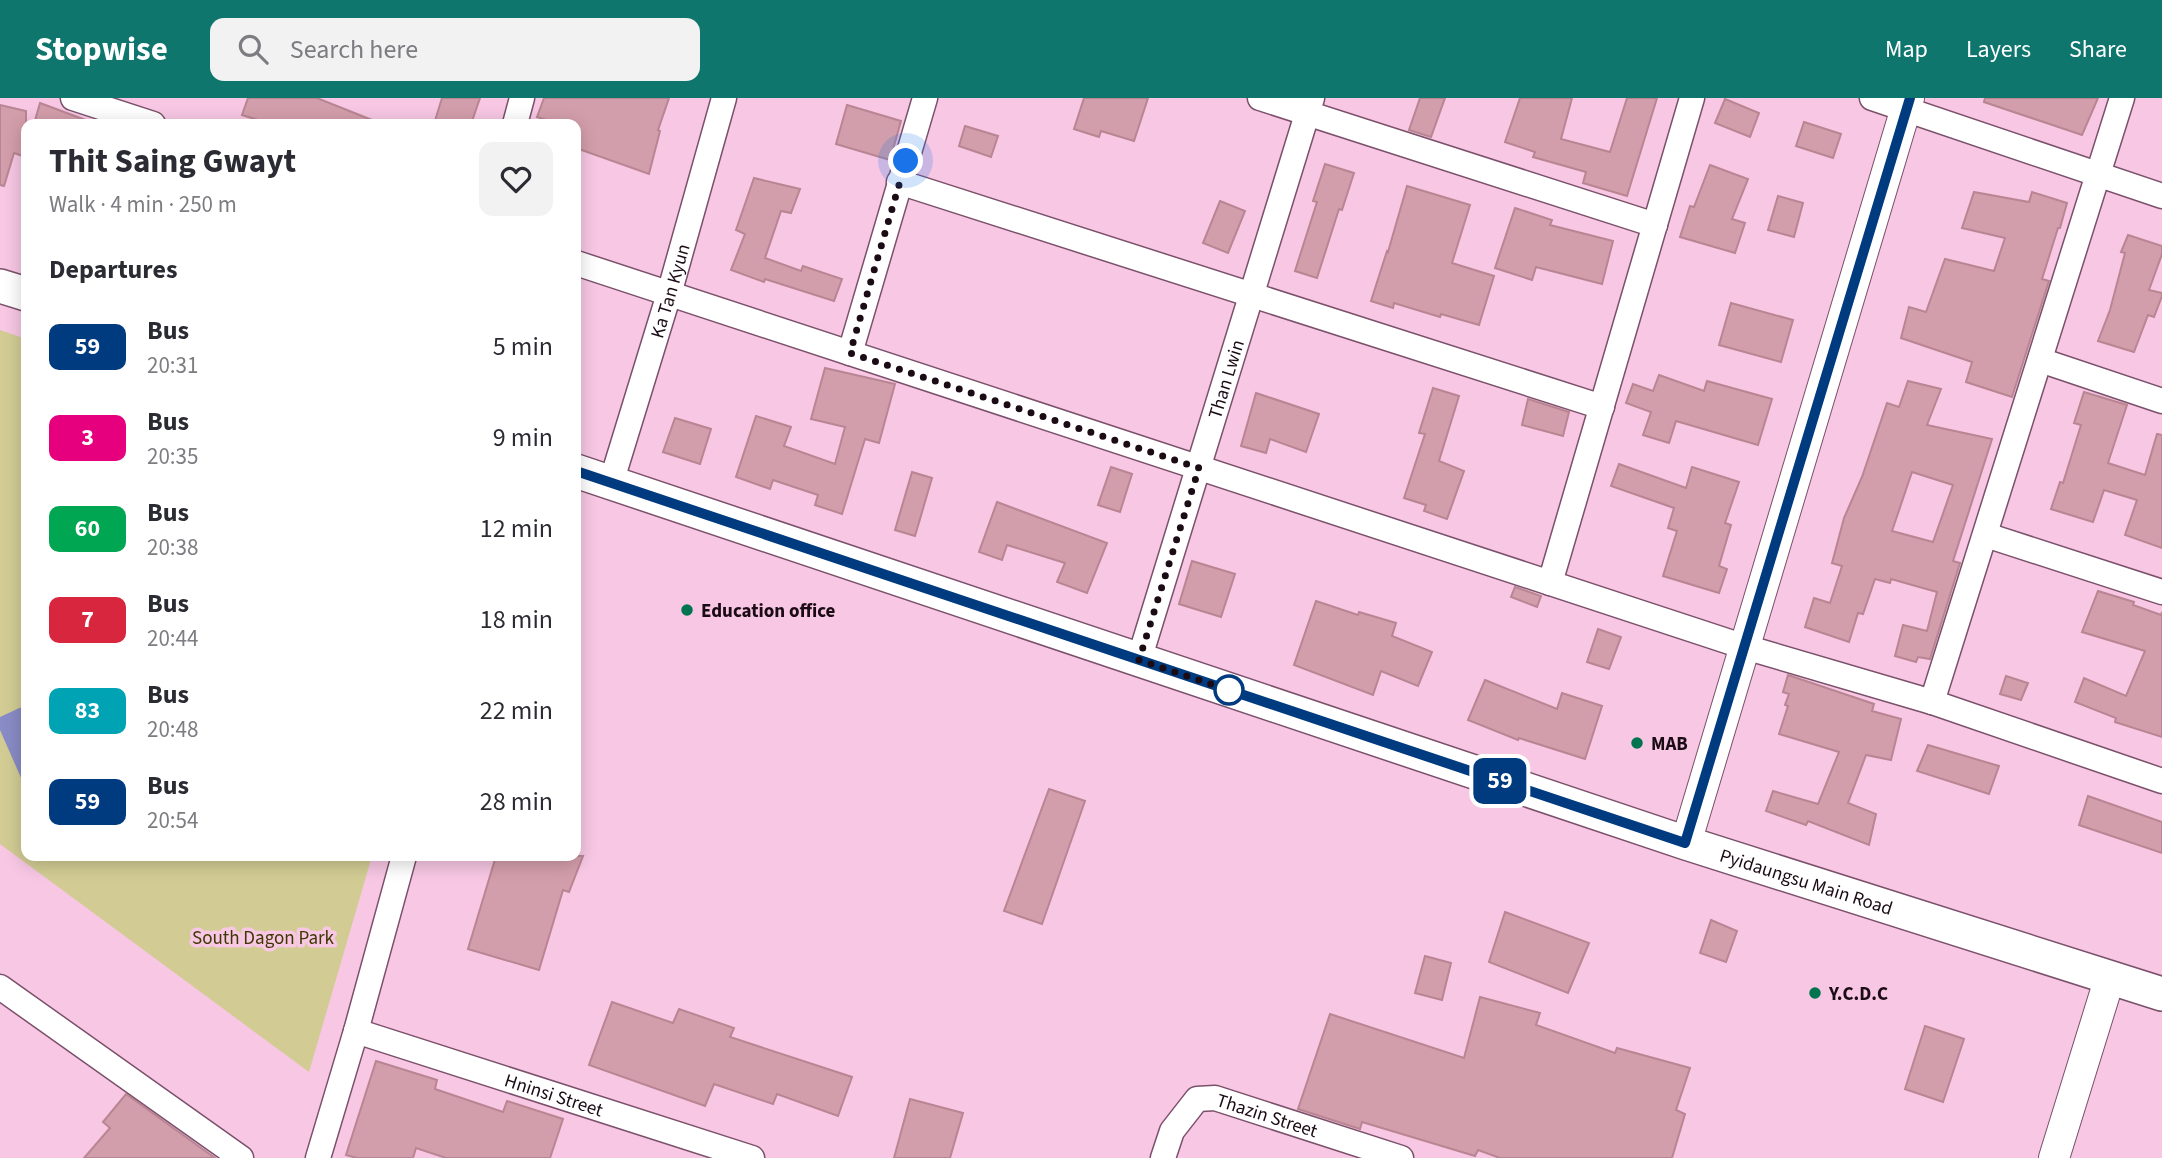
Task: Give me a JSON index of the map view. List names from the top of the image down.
{
  "streets": {
    "main road": ["Pyidaungsu Main Road"],
    "street": [
      "Ka Tan Kyun",
      "Than Lwin",
      "Hninsi Street",
      "Thazin Street"
    ]
  },
  "crossings": [
    ["Ka Tan Kyun", "Pyidaungsu Main Road"],
    ["Than Lwin", "Pyidaungsu Main Road"]
  ],
  "parks": ["South Dagon Park"],
  "places": ["Education office", "MAB", "Y.C.D.C"],
  "lines": ["bus line 59"],
  "page": {
    "header": "Stopwise",
    "search": "Search here",
    "nav": ["Map", "Layers", "Share"],
    "on_map": "59",
    "heading": [
      ["Thit Saing Gwayt", "Walk · 4 min · 250 m"],
      "Departures"
    ],
    "list": [
      {
        "mark": "59",
        "name": "Bus",
        "note": "20:31",
        "value": "5 min"
      },
      {
        "mark": "3",
        "name": "Bus",
        "note": "20:35",
        "value": "9 min"
      },
      {
        "mark": "60",
        "name": "Bus",
        "note": "20:38",
        "value": "12 min"
      },
      {
        "mark": "7",
        "name": "Bus",
        "note": "20:44",
        "value": "18 min"
      },
      {
        "mark": "83",
        "name": "Bus",
        "note": "20:48",
        "value": "22 min"
      },
      {
        "mark": "59",
        "name": "Bus",
        "note": "20:54",
        "value": "28 min"
      }
    ]
  }
}
